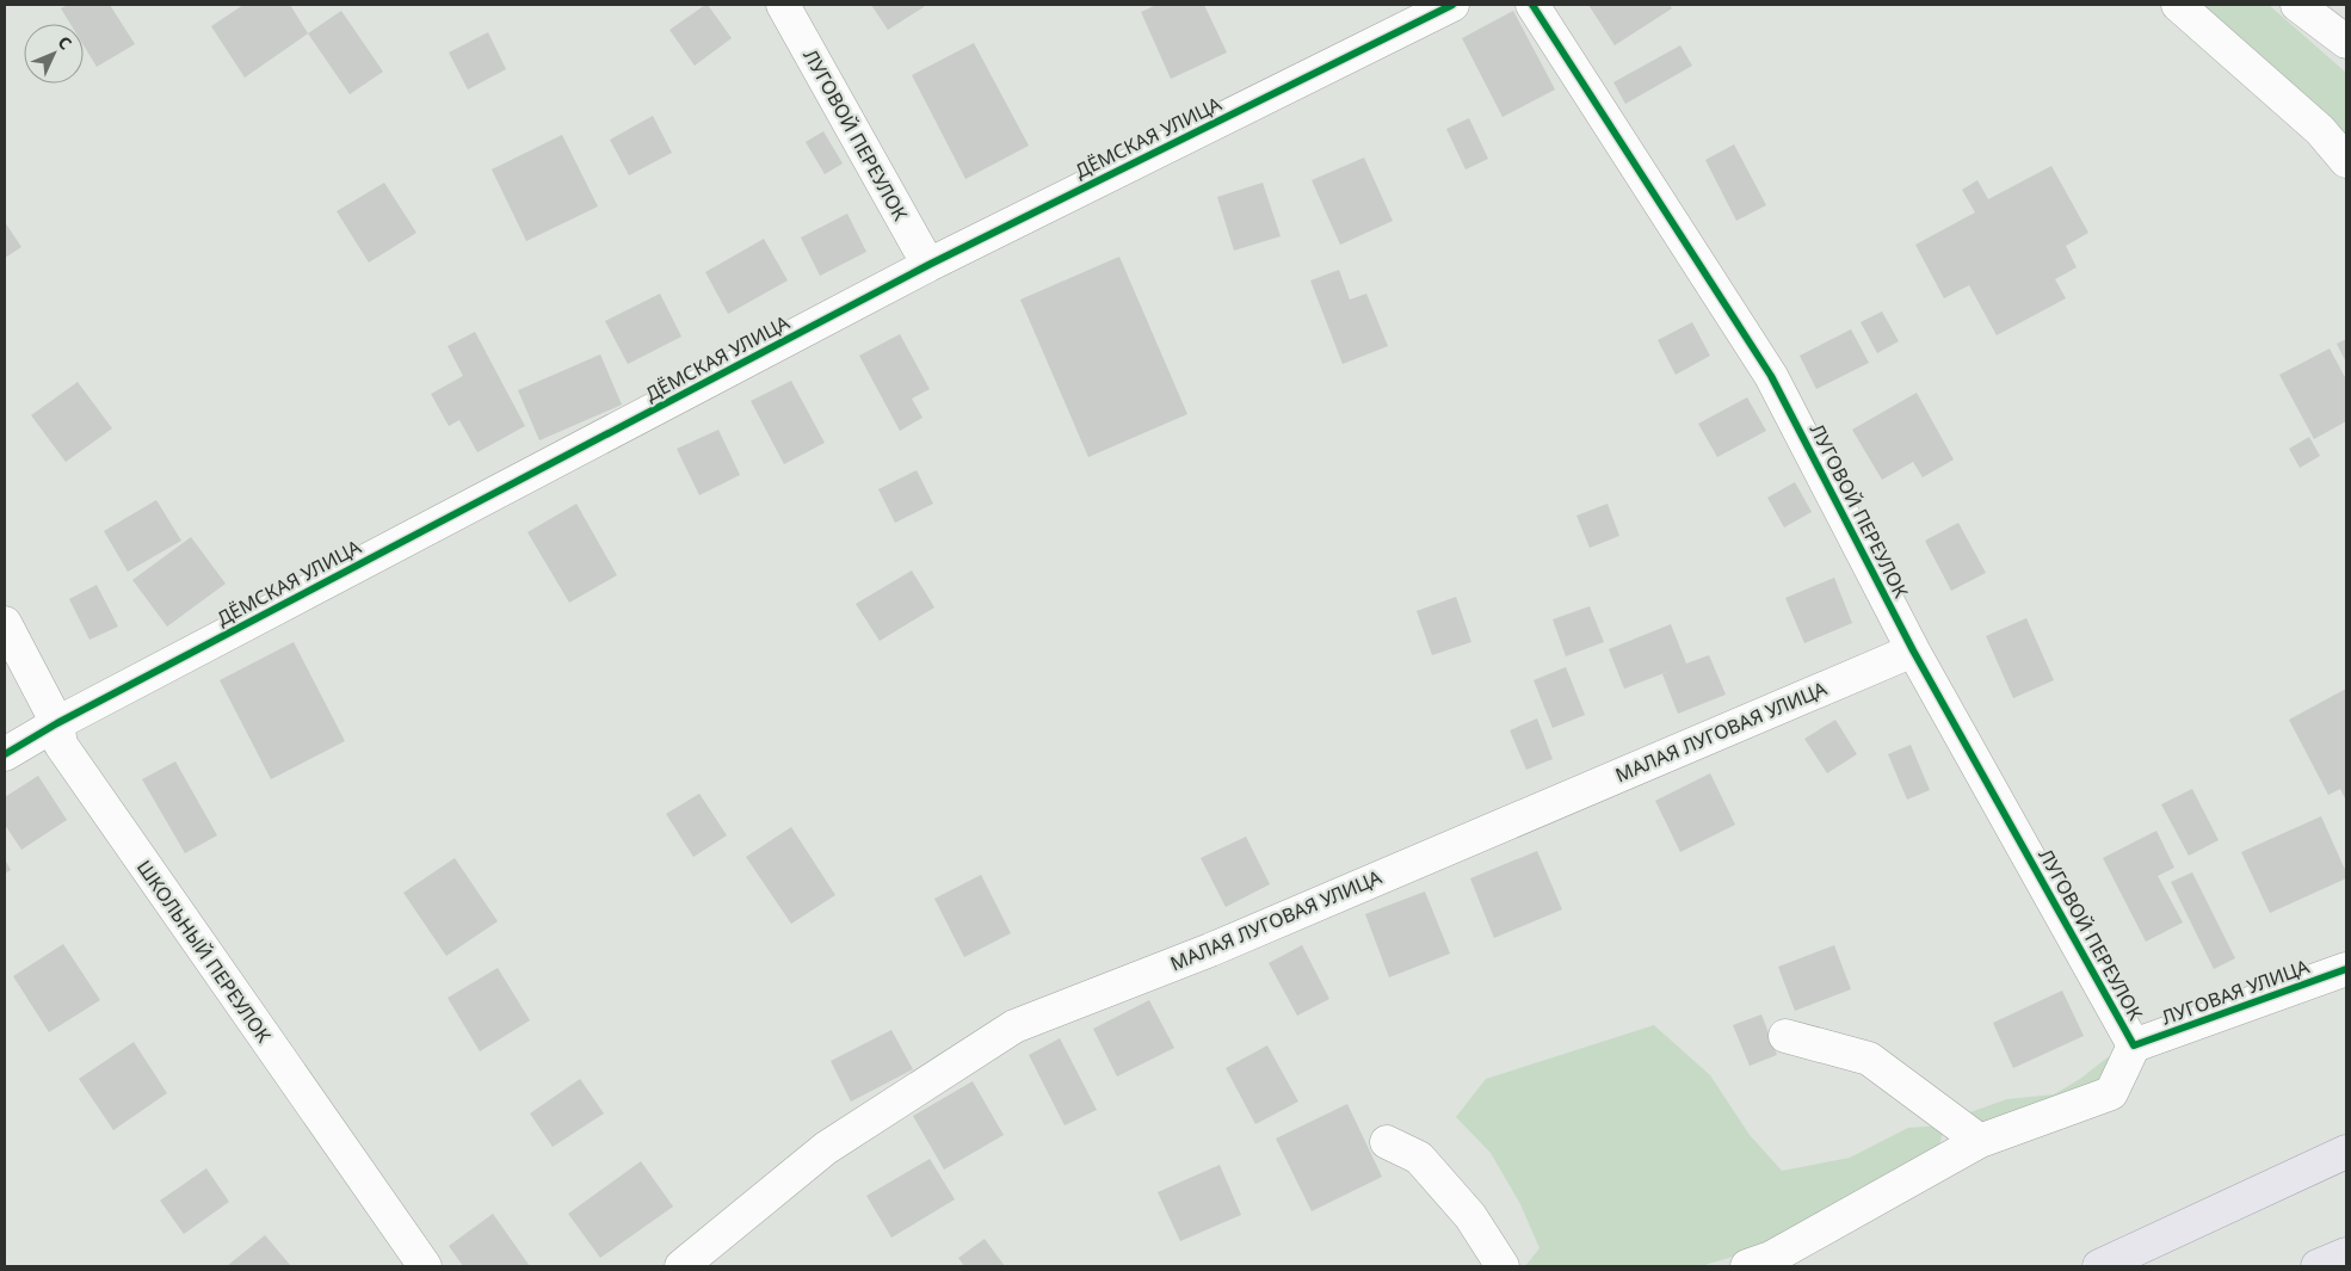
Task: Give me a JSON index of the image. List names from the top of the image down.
{
  "streets": {
    "street": [
      "ЛУГОВОЙ ПЕРЕУЛОК",
      "ДЁМСКАЯ УЛИЦА",
      "МАЛАЯ ЛУГОВАЯ УЛИЦА",
      "ШКОЛЬНЫЙ ПЕРЕУЛОК",
      "ЛУГОВАЯ УЛИЦА"
    ]
  },
  "crossings": [
    ["ЛУГОВОЙ ПЕРЕУЛОК", "ДЁМСКАЯ УЛИЦА"],
    ["ЛУГОВОЙ ПЕРЕУЛОК", "МАЛАЯ ЛУГОВАЯ УЛИЦА"],
    ["ЛУГОВОЙ ПЕРЕУЛОК", "ЛУГОВАЯ УЛИЦА"],
    ["ДЁМСКАЯ УЛИЦА", "ШКОЛЬНЫЙ ПЕРЕУЛОК"]
  ],
  "north": "top right"
}
